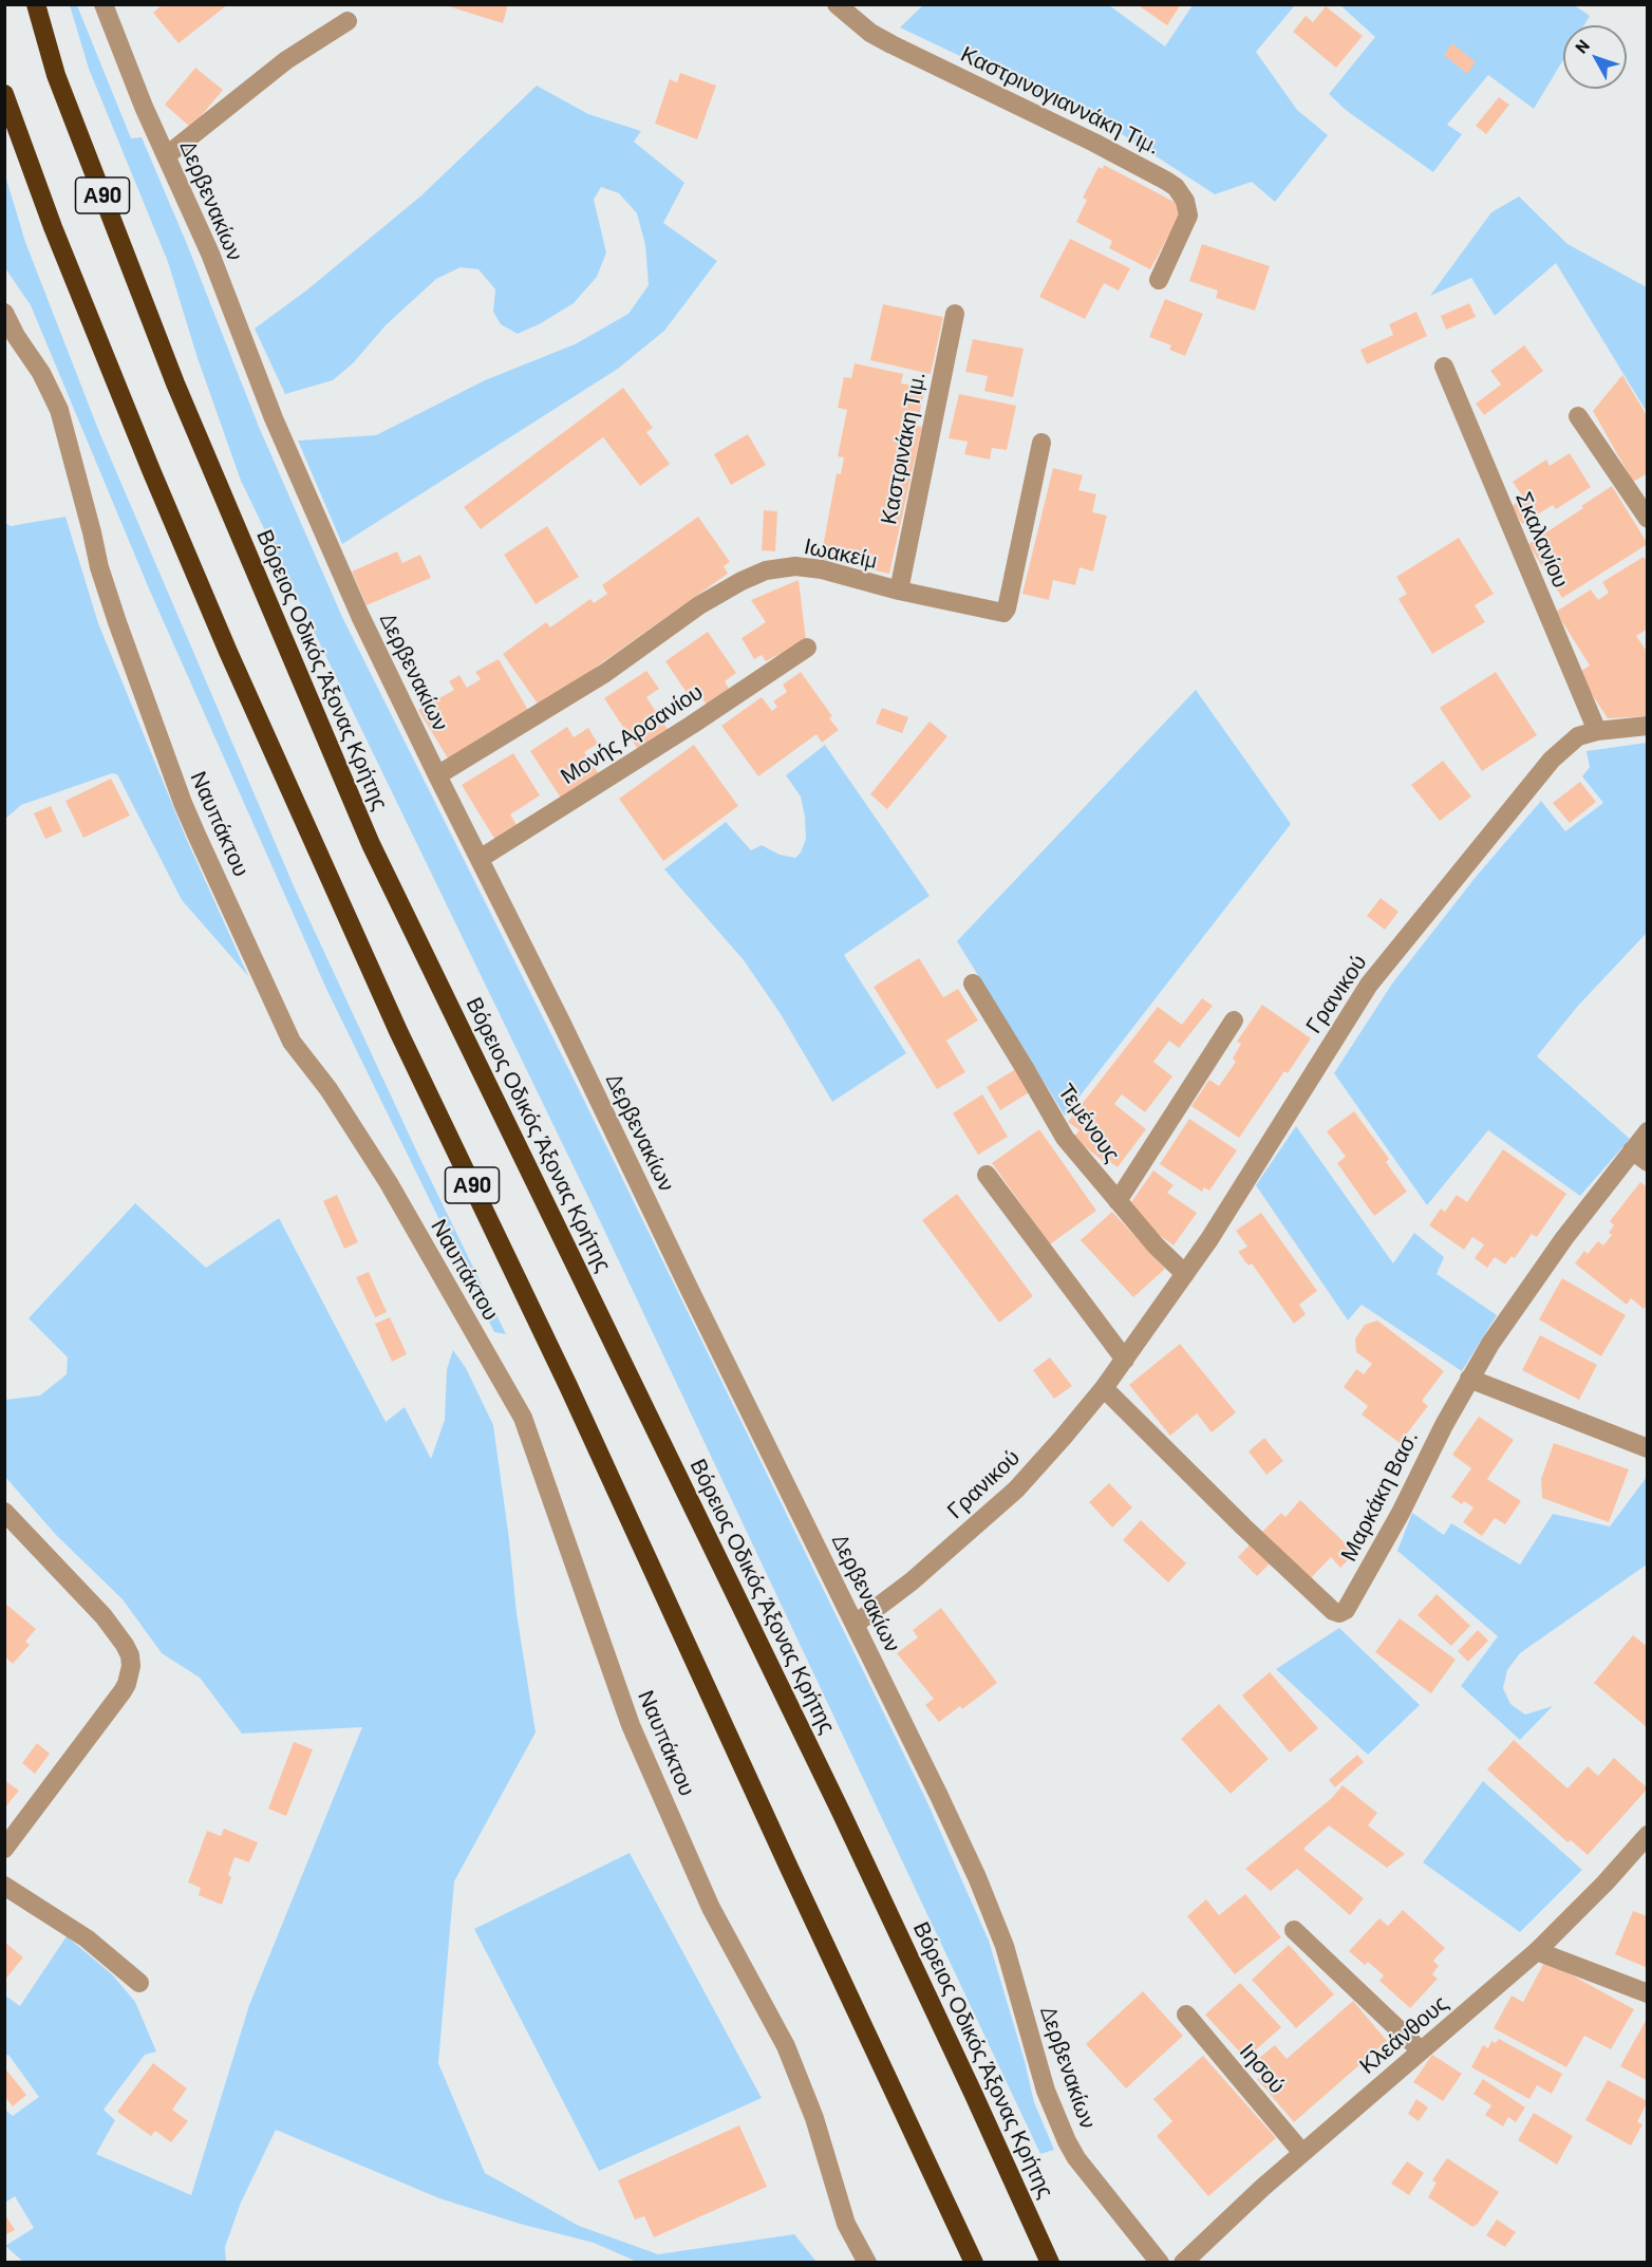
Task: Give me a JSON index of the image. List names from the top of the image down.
{
  "streets": {
    "highway": ["Α90", "Βόρειος Οδικός Άξονας Κρήτης"],
    "street": [
      "Καστρινογιαννάκη Τιμ.",
      "Δερβενακίων",
      "Καστρινάκη Τιμ.",
      "Σκαλανίου",
      "Ιωακείμ",
      "Μονής Αρσανίου",
      "Ναυπάκτου",
      "Γρανικού",
      "Τεμένους",
      "Μαρκάκη Βασ.",
      "Κλεάνθους",
      "Ιησού"
    ]
  },
  "crossings": [
    ["Δερβενακίων", "Ιωακείμ"],
    ["Δερβενακίων", "Μονής Αρσανίου"],
    ["Δερβενακίων", "Γρανικού"],
    ["Καστρινάκη Τιμ.", "Ιωακείμ"],
    ["Σκαλανίου", "Γρανικού"],
    ["Γρανικού", "Τεμένους"],
    ["Γρανικού", "Μαρκάκη Βασ."],
    ["Κλεάνθους", "Ιησού"]
  ],
  "north": "top left"
}
